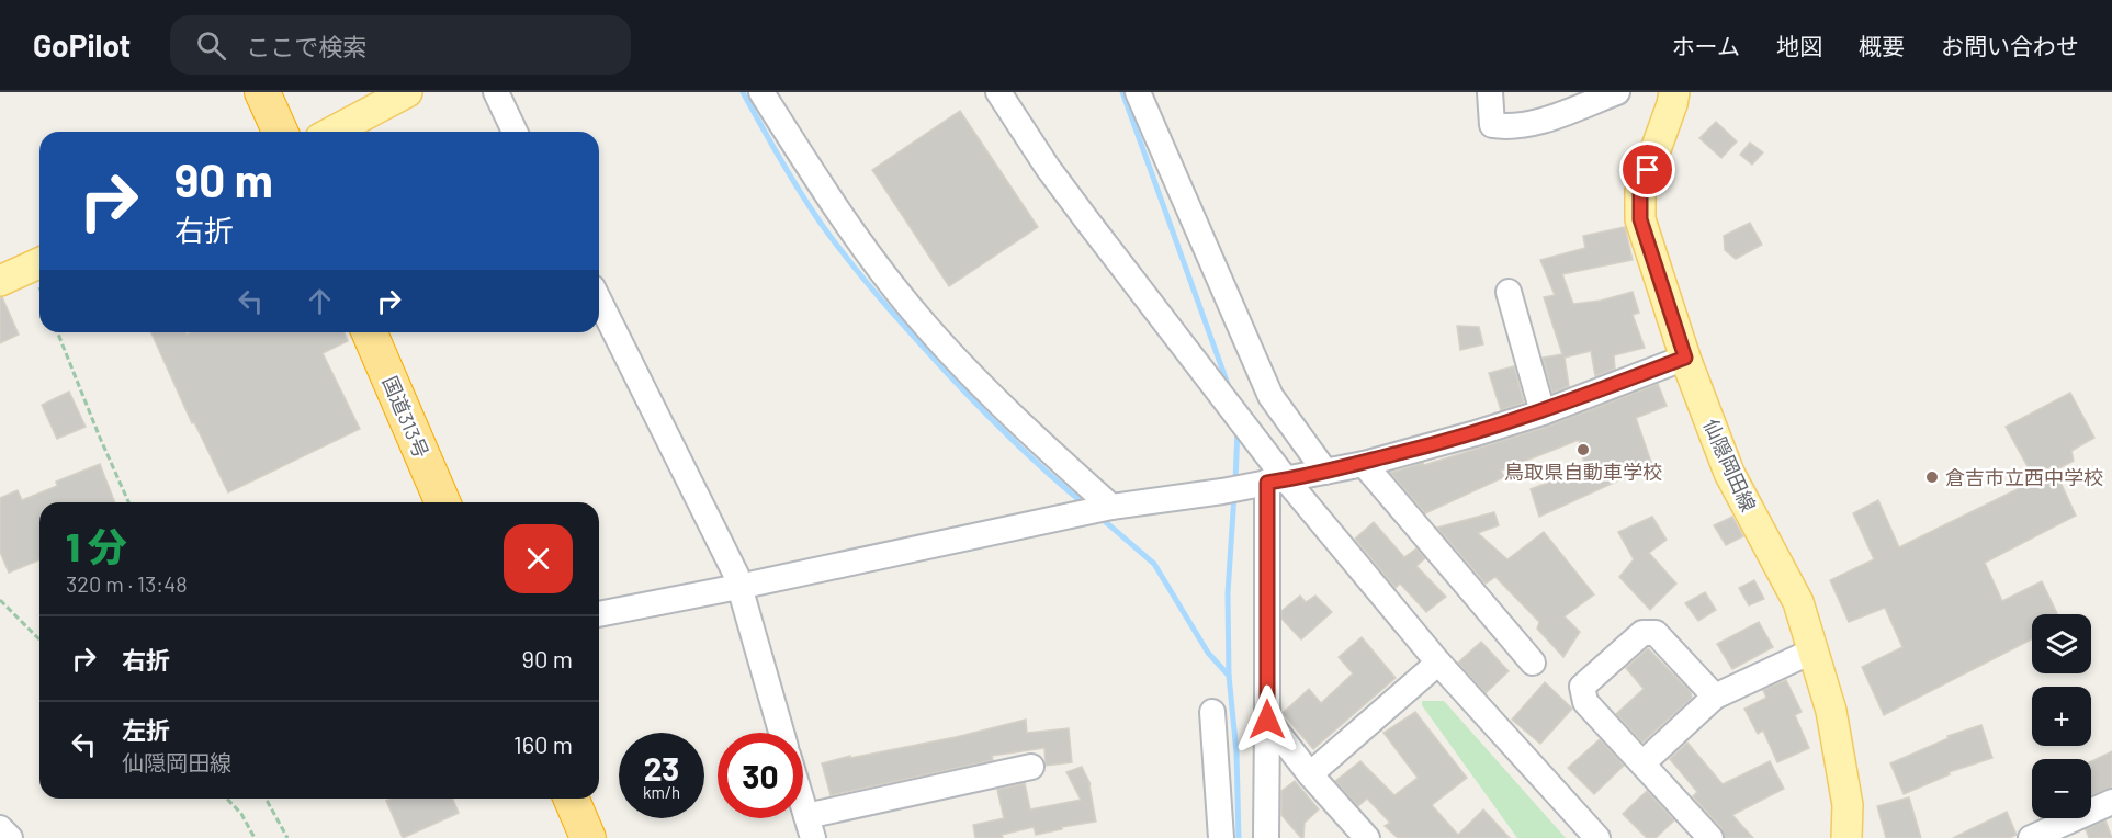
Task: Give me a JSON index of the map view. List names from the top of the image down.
{
  "streets": {
    "highway": ["国道313号"],
    "main road": ["仙隠岡田線"]
  },
  "places": ["鳥取県自動車学校", "倉吉市立西中学校"],
  "page": {
    "header": "GoPilot",
    "search": "ここで検索",
    "nav": [
      "ホーム",
      "地図",
      "概要",
      "お問い合わせ"
    ],
    "turn": ["90 m", "右折"],
    "heading": ["1 分", "320 m · 13:48"],
    "map_buttons": ["+", "−"],
    "list": [
      {
        "name": "右折",
        "value": "90 m"
      },
      {
        "name": "左折",
        "note": "仙隠岡田線",
        "value": "160 m"
      }
    ],
    "speed": "23 km/h",
    "limit": "30"
  }
}
